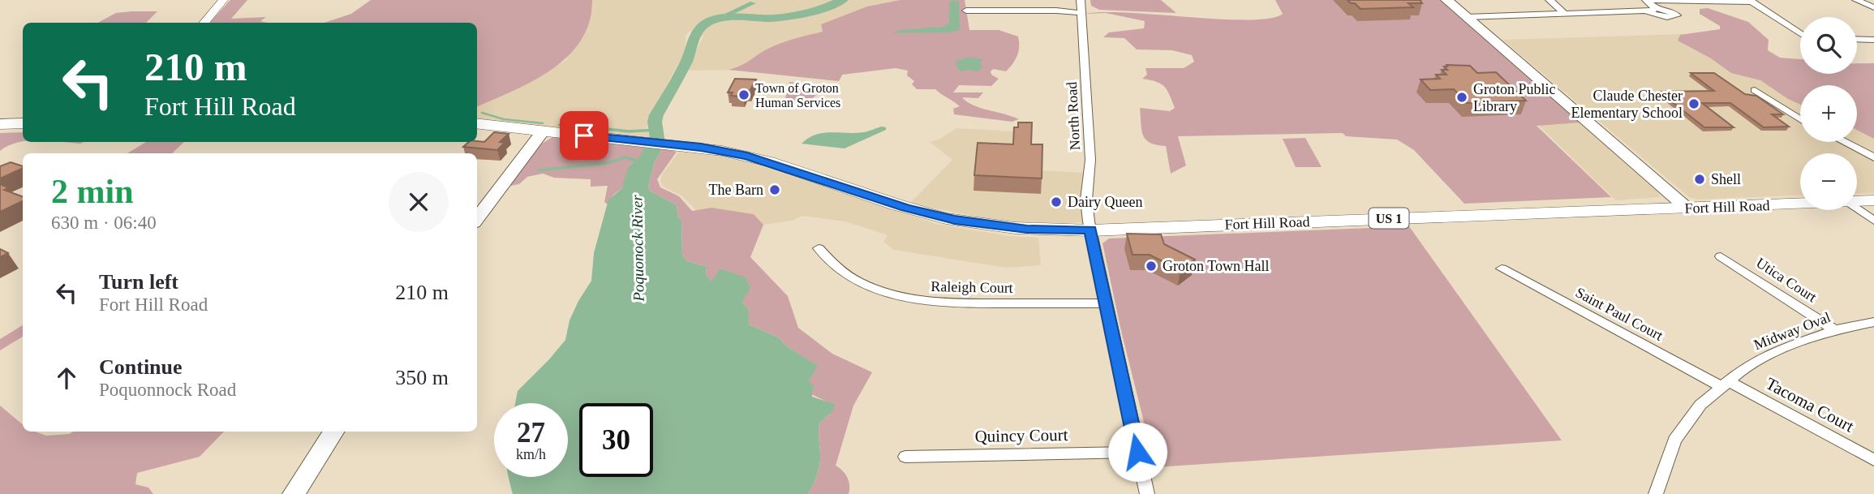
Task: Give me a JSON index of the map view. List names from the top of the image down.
{
  "streets": {
    "main road": ["Fort Hill Road", "US 1"],
    "street": [
      "North Road",
      "Utica Court",
      "Raleigh Court",
      "Saint Paul Court",
      "Midway Oval",
      "Tacoma Court",
      "Quincy Court"
    ]
  },
  "crossings": [
    ["North Road", "Fort Hill Road"],
    ["North Road", "Raleigh Court"],
    ["North Road", "Quincy Court"],
    ["Fort Hill Road", "US 1"],
    ["Utica Court", "Midway Oval"],
    ["Saint Paul Court", "Midway Oval"],
    ["Saint Paul Court", "Tacoma Court"],
    ["Midway Oval", "Tacoma Court"]
  ],
  "water": ["Poquonock River"],
  "places": [
    "Town of Groton Human Services",
    "Groton Public Library",
    "Claude Chester Elementary School",
    "Shell",
    "The Barn",
    "Dairy Queen",
    "Groton Town Hall"
  ],
  "page": {
    "map_buttons": ["+", "−"],
    "turn": ["210 m", "Fort Hill Road"],
    "heading": ["2 min", "630 m · 06:40"],
    "list": [
      {
        "name": "Turn left",
        "note": "Fort Hill Road",
        "value": "210 m"
      },
      {
        "name": "Continue",
        "note": "Poquonnock Road",
        "value": "350 m"
      }
    ],
    "speed": "27 km/h",
    "limit": "30"
  }
}
